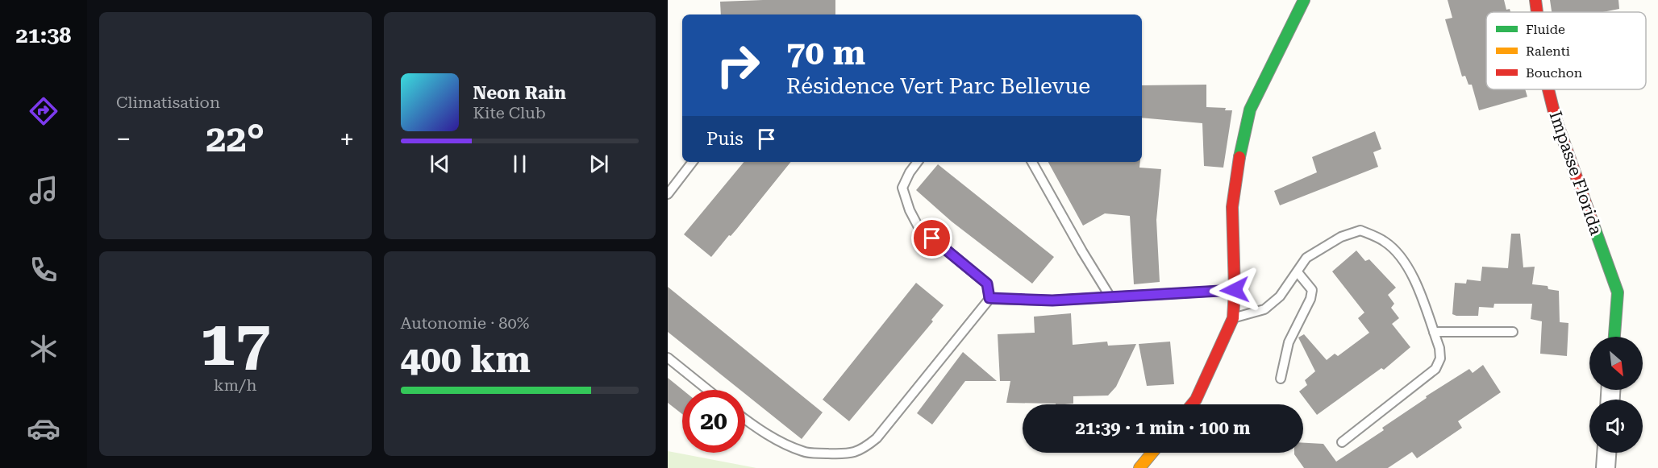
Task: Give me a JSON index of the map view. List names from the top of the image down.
{
  "streets": {
    "street": ["Impasse Florida"]
  },
  "legend": ["Fluide", "Ralenti", "Bouchon"],
  "north": "bottom right",
  "page": {
    "tabs": "21:38",
    "tile": [
      "Climatisation",
      ["17", "km/h"],
      ["Autonomie · 80%", "400 km"]
    ],
    "turn": ["70 m", "Résidence Vert Parc Bellevue"],
    "song": ["Neon Rain", "Kite Club"],
    "then": "Puis",
    "heat": ["−", "22°", "+"],
    "limit": "20",
    "trip": "21:39 · 1 min · 100 m"
  }
}
